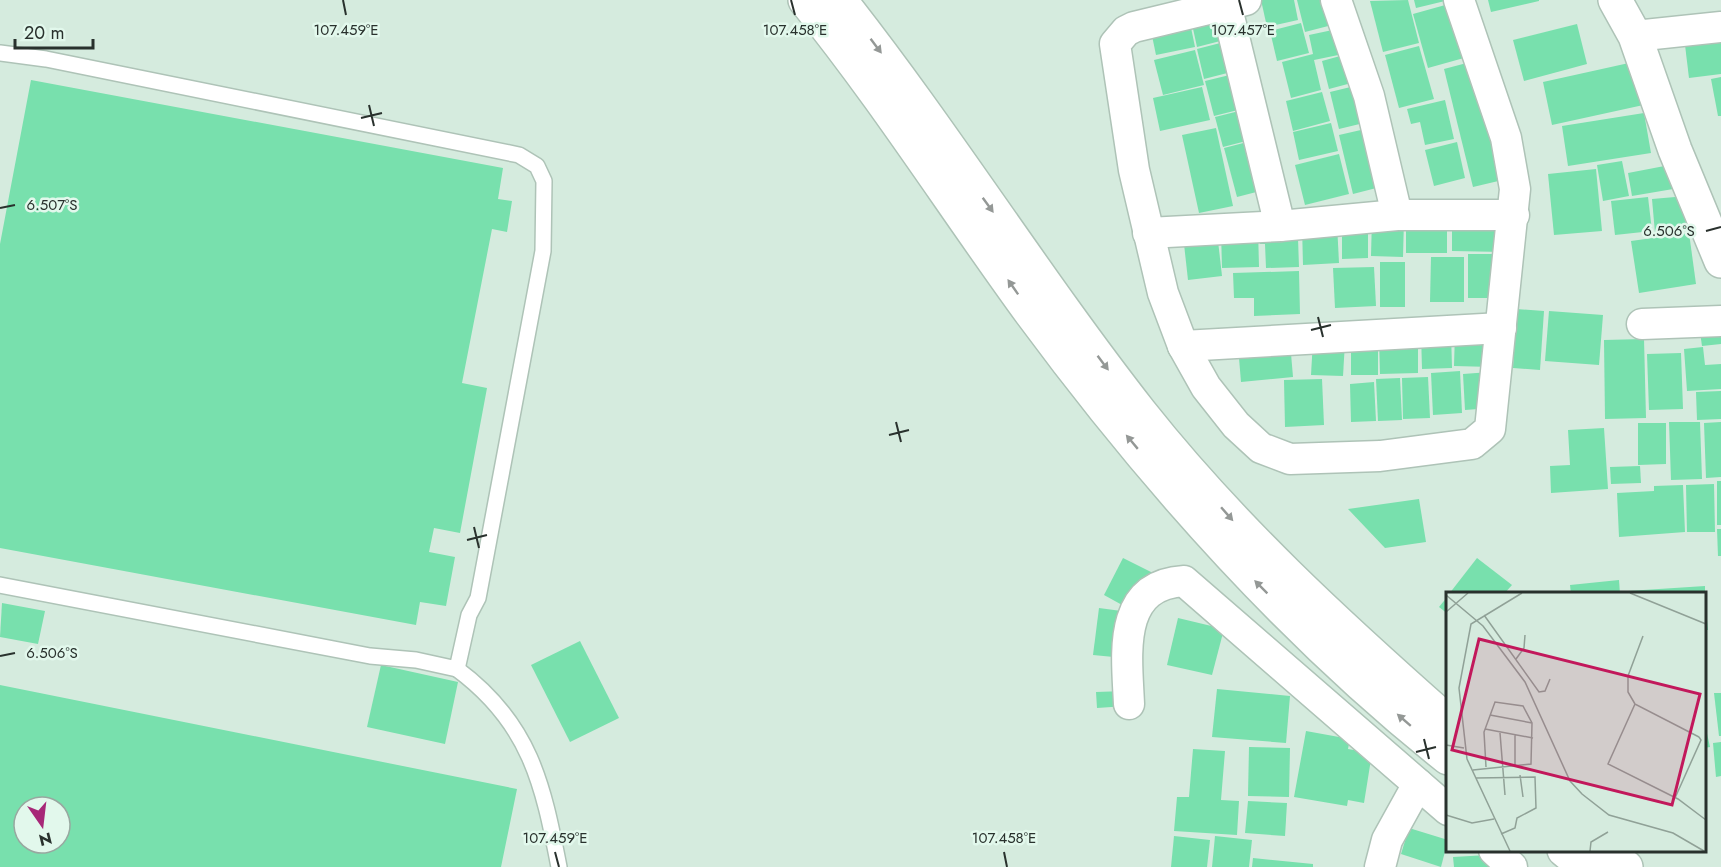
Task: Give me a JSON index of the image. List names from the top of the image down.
{
  "scale_bar": "20 m",
  "north": "bottom",
  "coordinates": [
    "107.459°E",
    "107.458°E",
    "107.457°E",
    "6.507°S",
    "6.506°S"
  ]
}
